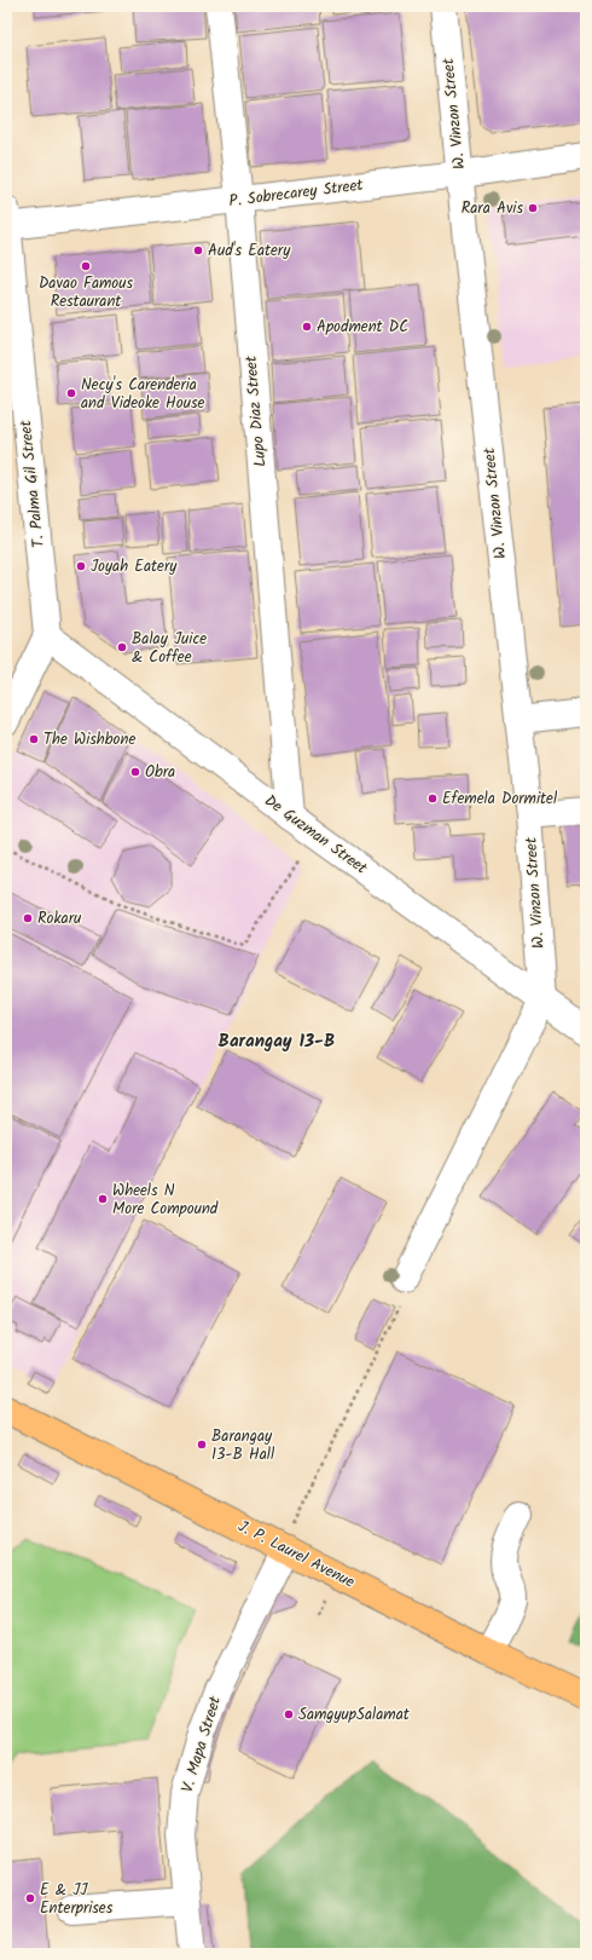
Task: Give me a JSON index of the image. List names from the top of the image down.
{
  "streets": {
    "main road": ["J. P. Laurel Avenue"],
    "street": [
      "W. Vinzon Street",
      "P. Sobrecarey Street",
      "Lupo Diaz Street",
      "T. Palma Gil Street",
      "De Guzman Street",
      "V. Mapa Street"
    ]
  },
  "crossings": [
    ["W. Vinzon Street", "P. Sobrecarey Street"],
    ["W. Vinzon Street", "De Guzman Street"],
    ["P. Sobrecarey Street", "Lupo Diaz Street"],
    ["P. Sobrecarey Street", "T. Palma Gil Street"],
    ["Lupo Diaz Street", "De Guzman Street"],
    ["T. Palma Gil Street", "De Guzman Street"],
    ["J. P. Laurel Avenue", "V. Mapa Street"]
  ],
  "districts": ["Barangay 13-B"],
  "places": [
    "Rara Avis",
    "Aud's Eatery",
    "Davao Famous Restaurant",
    "Apodment DC",
    "Necy's Carenderia and Videoke House",
    "Joyah Eatery",
    "Balay Juice & Coffee",
    "The Wishbone",
    "Obra",
    "Efemela Dormitel",
    "Rokaru",
    "Wheels N More Compound",
    "Barangay 13-B Hall",
    "SamgyupSalamat",
    "E & JJ Enterprises"
  ]
}
